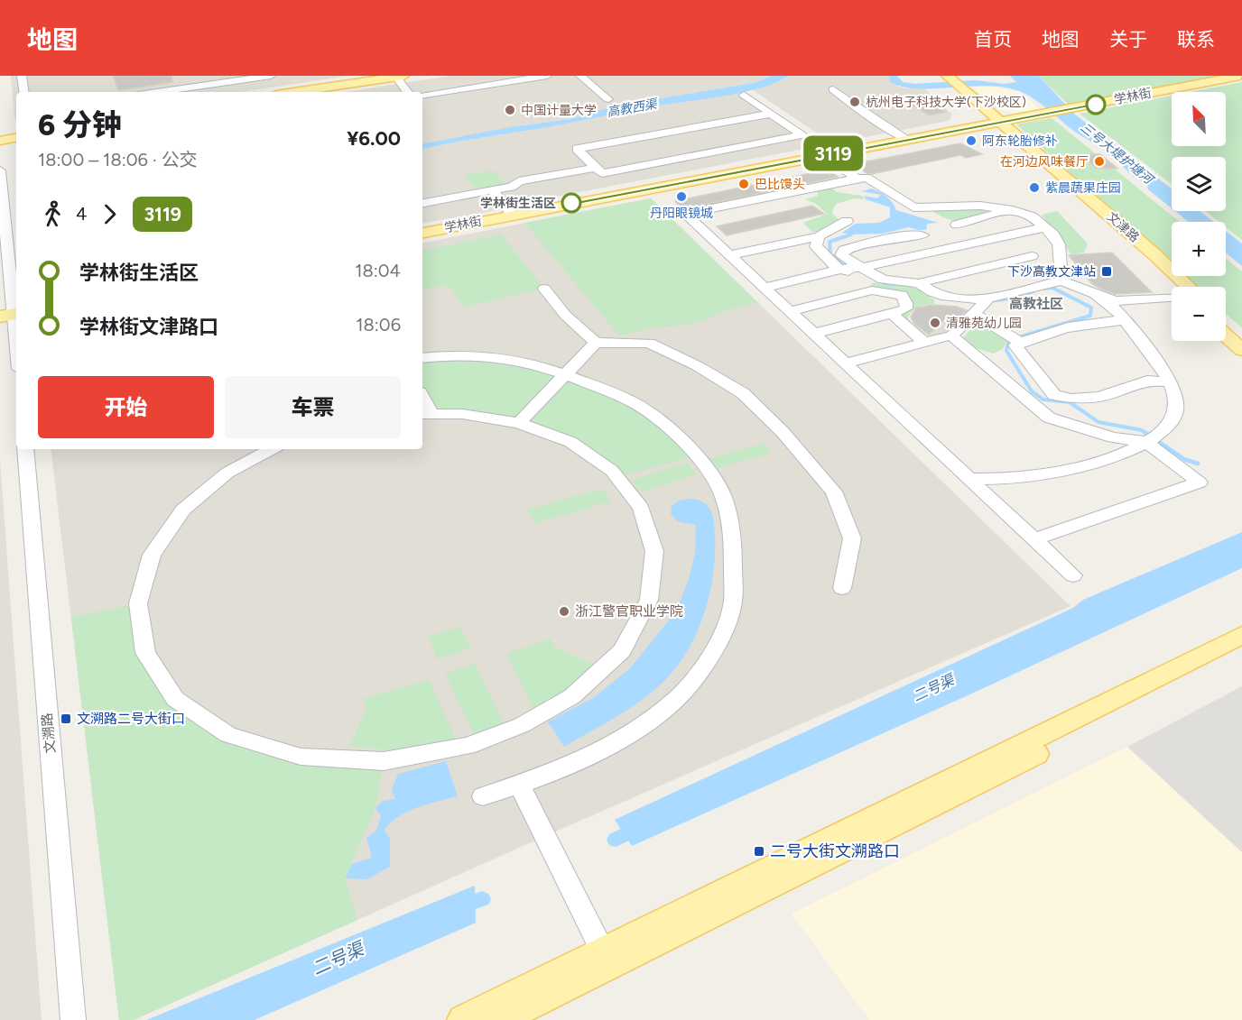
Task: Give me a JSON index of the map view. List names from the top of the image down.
{
  "streets": {
    "main road": ["学林街", "文津路"],
    "street": ["文溯路"]
  },
  "crossings": [
    ["学林街", "文津路"]
  ],
  "districts": ["高教社区"],
  "water": ["高教西渠", "三号大堤护塘河", "二号渠"],
  "places": {
    "other": [
      "杭州电子科技大学(下沙校区)",
      "中国计量大学",
      "阿东轮胎修补",
      "在河边风味餐厅",
      "巴比馒头",
      "紫晨蔬果庄园",
      "丹阳眼镜城",
      "学林街生活区",
      "清雅苑幼儿园",
      "浙江警官职业学院"
    ],
    "transit": ["下沙高教文津站", "文溯路二号大街口", "二号大街文溯路口"]
  },
  "lines": ["bus line 3119"],
  "north": "top left",
  "page": {
    "header": "地图",
    "nav": [
      "首页",
      "地图",
      "关于",
      "联系"
    ],
    "on_map": "3119",
    "map_buttons": ["+", "−"],
    "heading": ["6 分钟", "18:00 – 18:06 · 公交", "¥6.00"],
    "legs": ["4", "3119"],
    "list": [
      {
        "name": "学林街生活区",
        "value": "18:04"
      },
      {
        "name": "学林街文津路口",
        "value": "18:06"
      }
    ],
    "buttons": ["开始", "车票"]
  }
}
